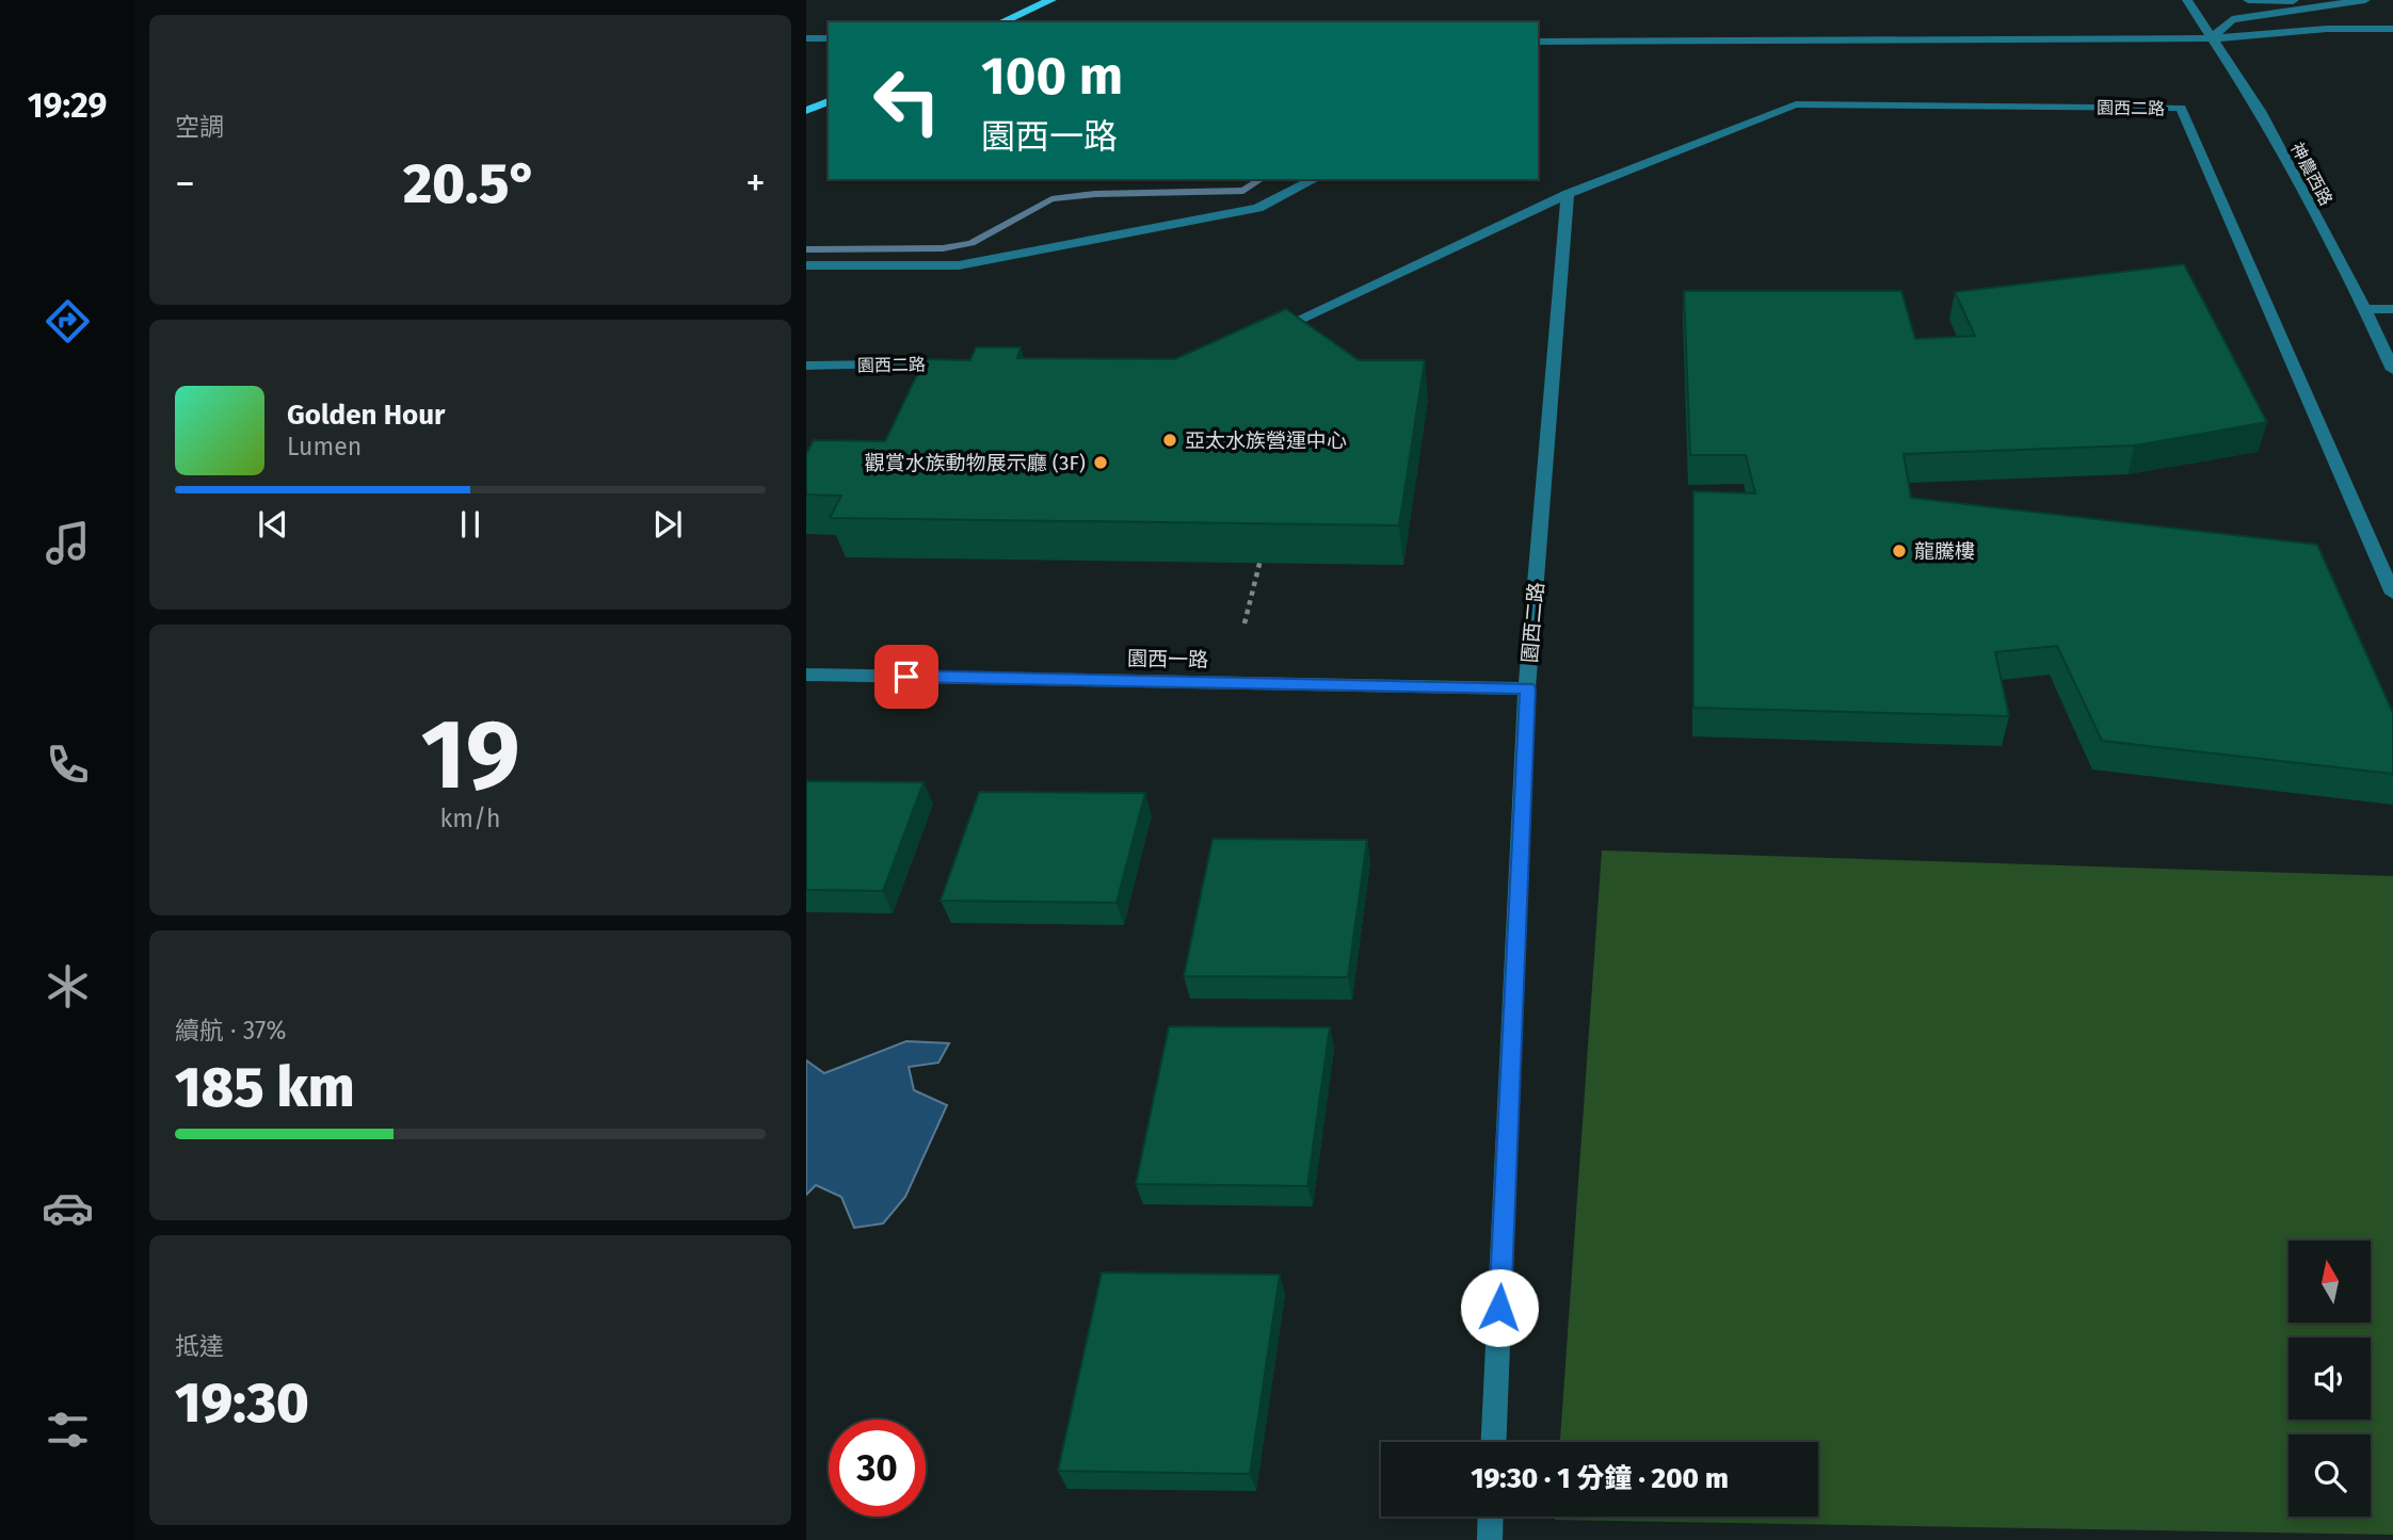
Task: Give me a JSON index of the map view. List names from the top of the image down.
{
  "streets": {
    "street": ["園西二路", "神農西路", "園西一路"]
  },
  "crossings": [
    ["園西二路", "園西一路"]
  ],
  "places": ["亞太水族營運中心", "觀賞水族動物展示廳 (3F)", "龍騰樓"],
  "north": "top",
  "page": {
    "tabs": "19:29",
    "tile": [
      "空調",
      ["19", "km/h"],
      ["續航 · 37%", "185 km"],
      ["抵達", "19:30"]
    ],
    "turn": ["100 m", "園西一路"],
    "heat": ["−", "20.5°", "+"],
    "song": ["Golden Hour", "Lumen"],
    "limit": "30",
    "trip": "19:30 · 1 分鐘 · 200 m"
  }
}
